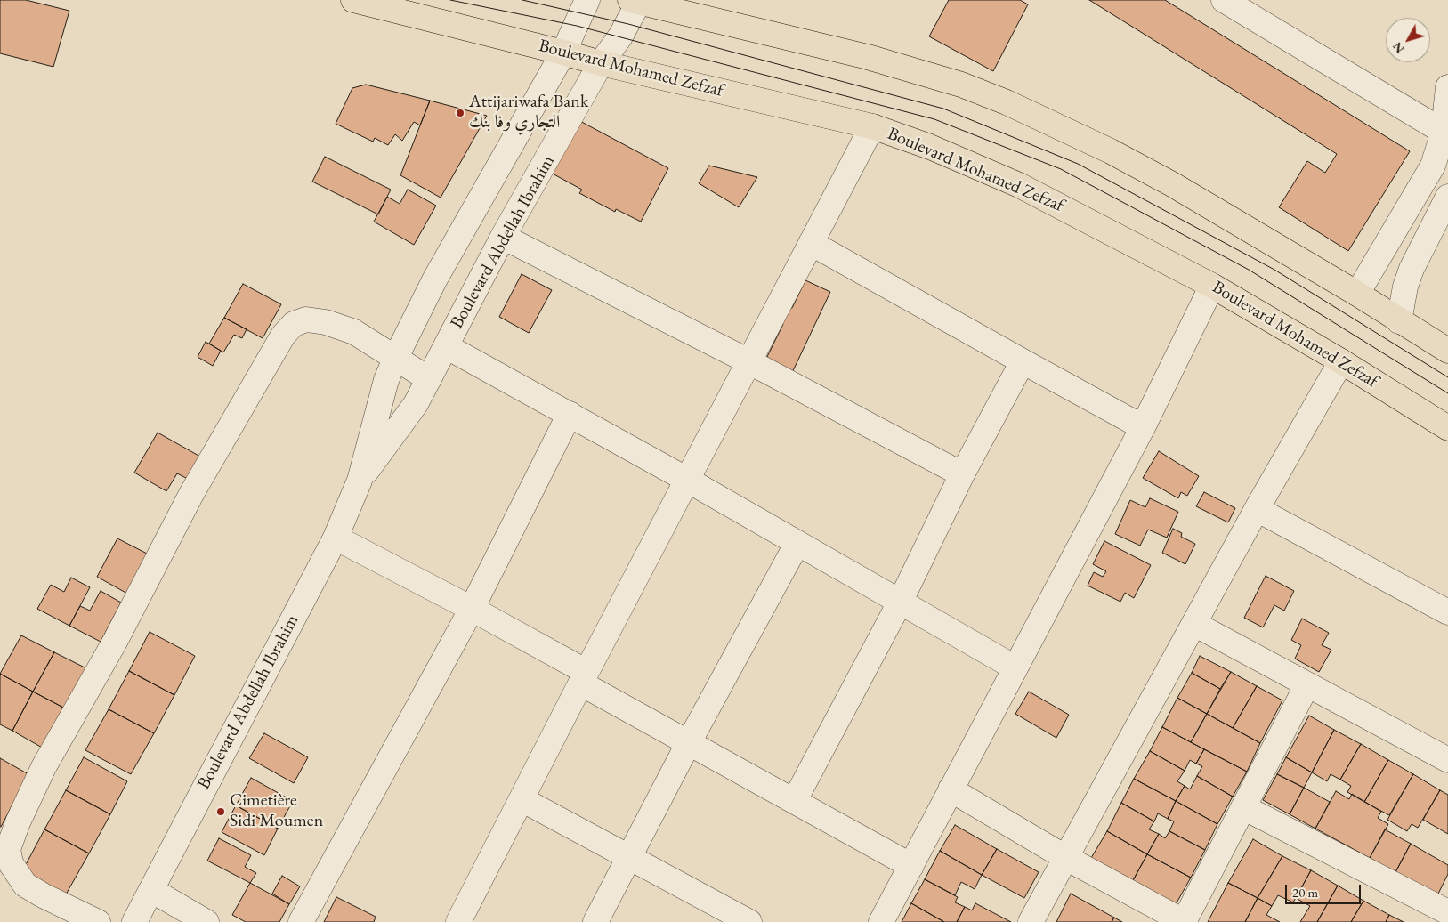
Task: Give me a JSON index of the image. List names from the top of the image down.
{
  "streets": {
    "main road": ["Boulevard Mohamed Zefzaf"],
    "street": ["Boulevard Abdellah Ibrahim"]
  },
  "crossings": [
    ["Boulevard Mohamed Zefzaf", "Boulevard Abdellah Ibrahim"]
  ],
  "places": ["Attijariwafa Bank التجاري وفا بنك", "Cimetière Sidi Moumen"],
  "scale_bar": "20 m",
  "north": "bottom left"
}
